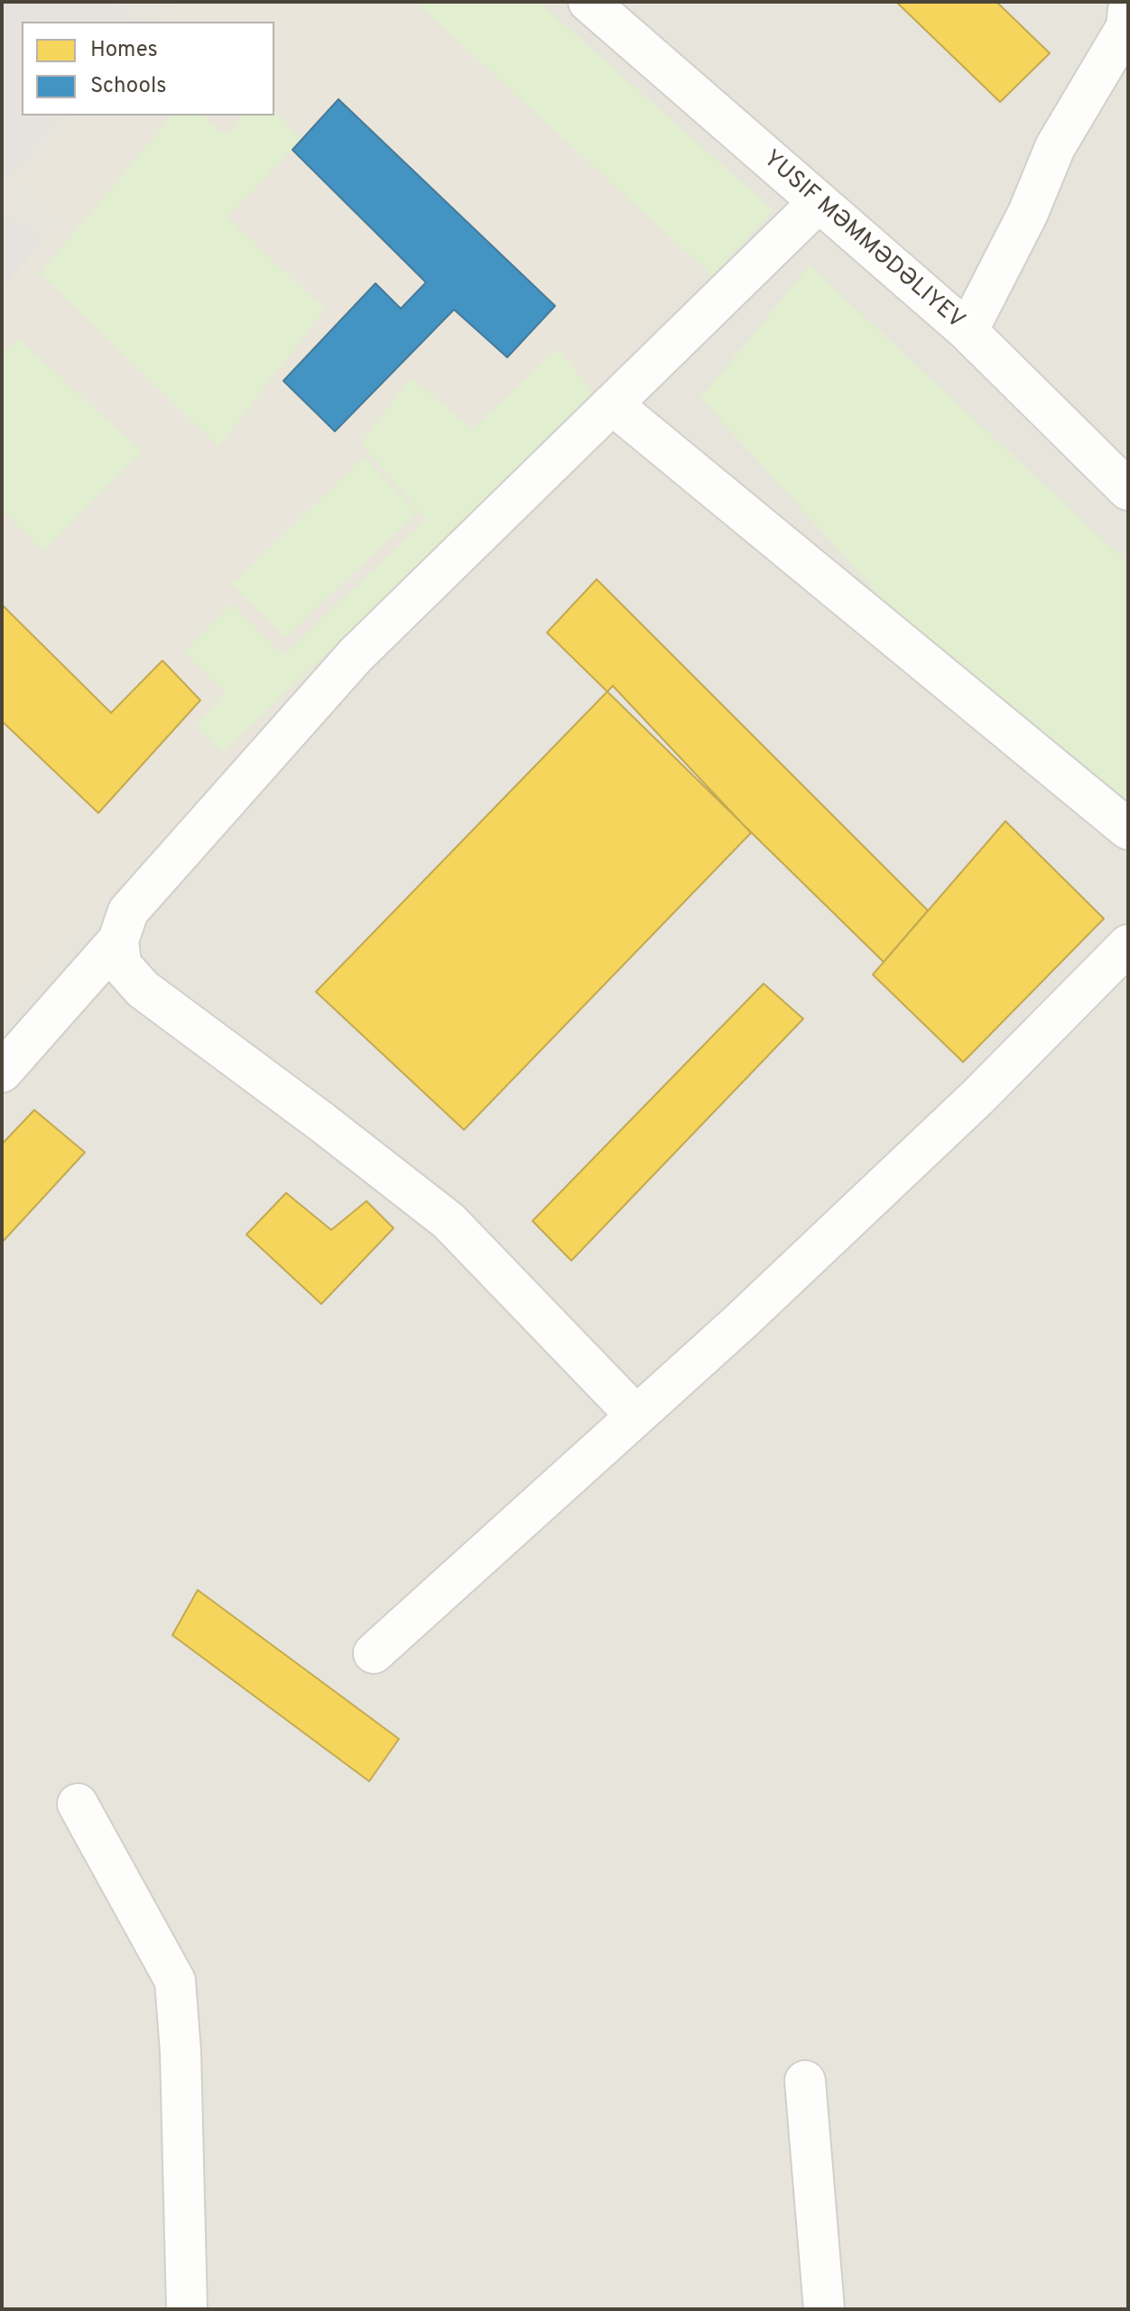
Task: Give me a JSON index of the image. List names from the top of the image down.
{
  "streets": {
    "street": ["YUSIF MƏMMƏDƏLIYEV"]
  },
  "legend": ["Homes", "Schools"]
}
